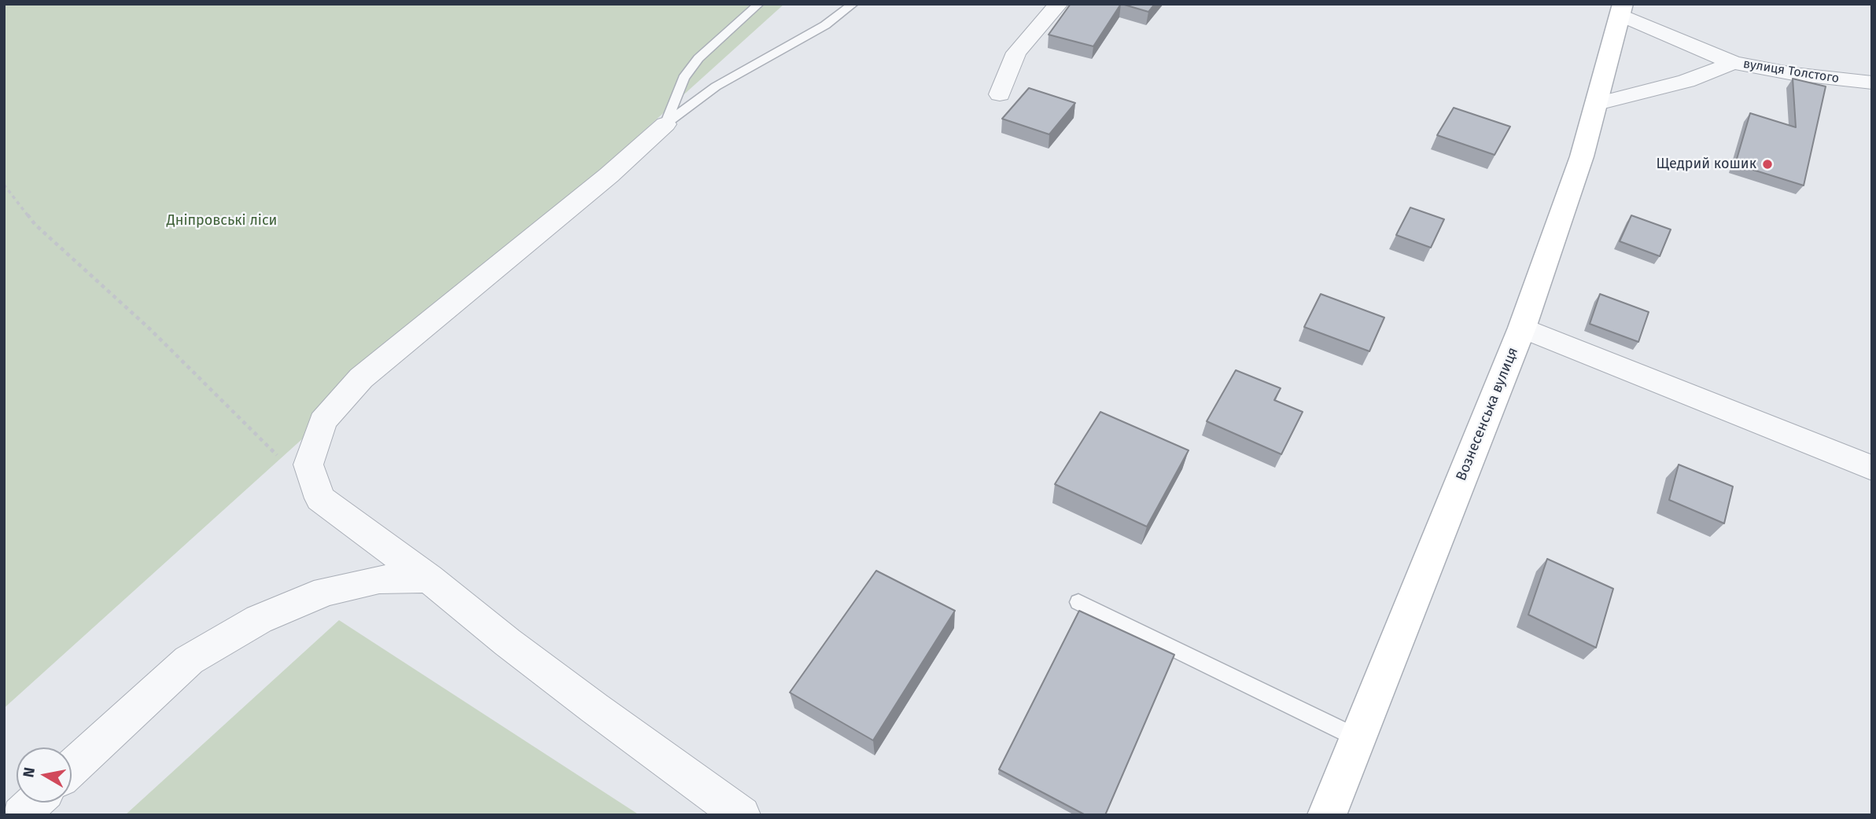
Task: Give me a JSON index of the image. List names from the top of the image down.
{
  "streets": {
    "main road": ["Вознесенська вулиця"],
    "street": ["вулиця Толстого"]
  },
  "crossings": [
    ["вулиця Толстого", "Вознесенська вулиця"]
  ],
  "parks": ["Дніпровські ліси"],
  "places": ["Щедрий кошик"],
  "north": "left"
}
